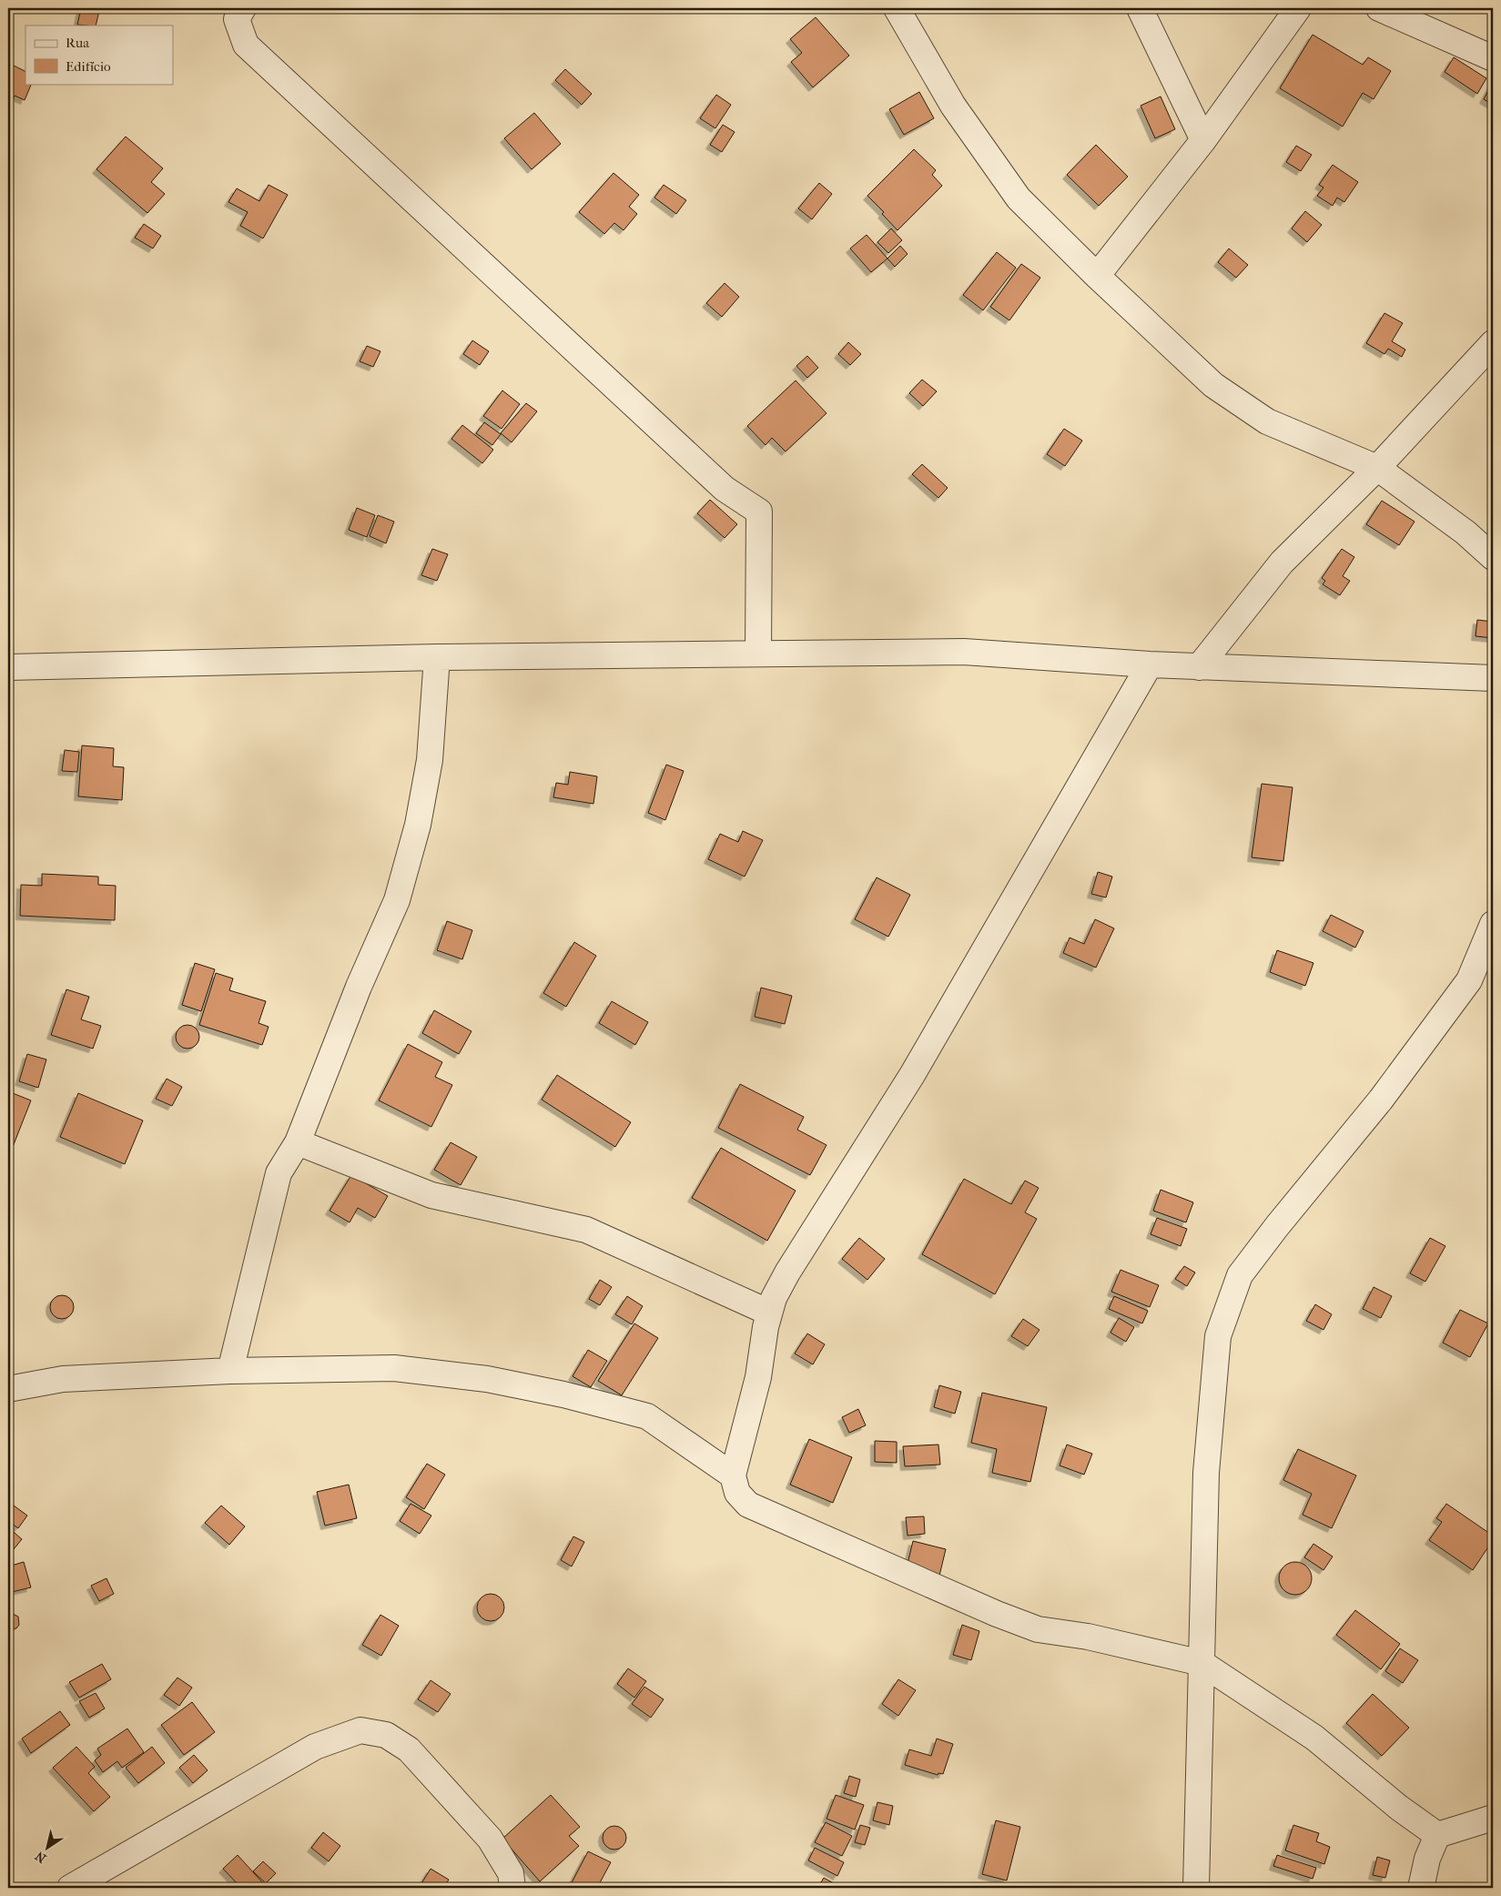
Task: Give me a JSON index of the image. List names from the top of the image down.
{
  "legend": ["Rua", "Edifício"],
  "north": "bottom left"
}
